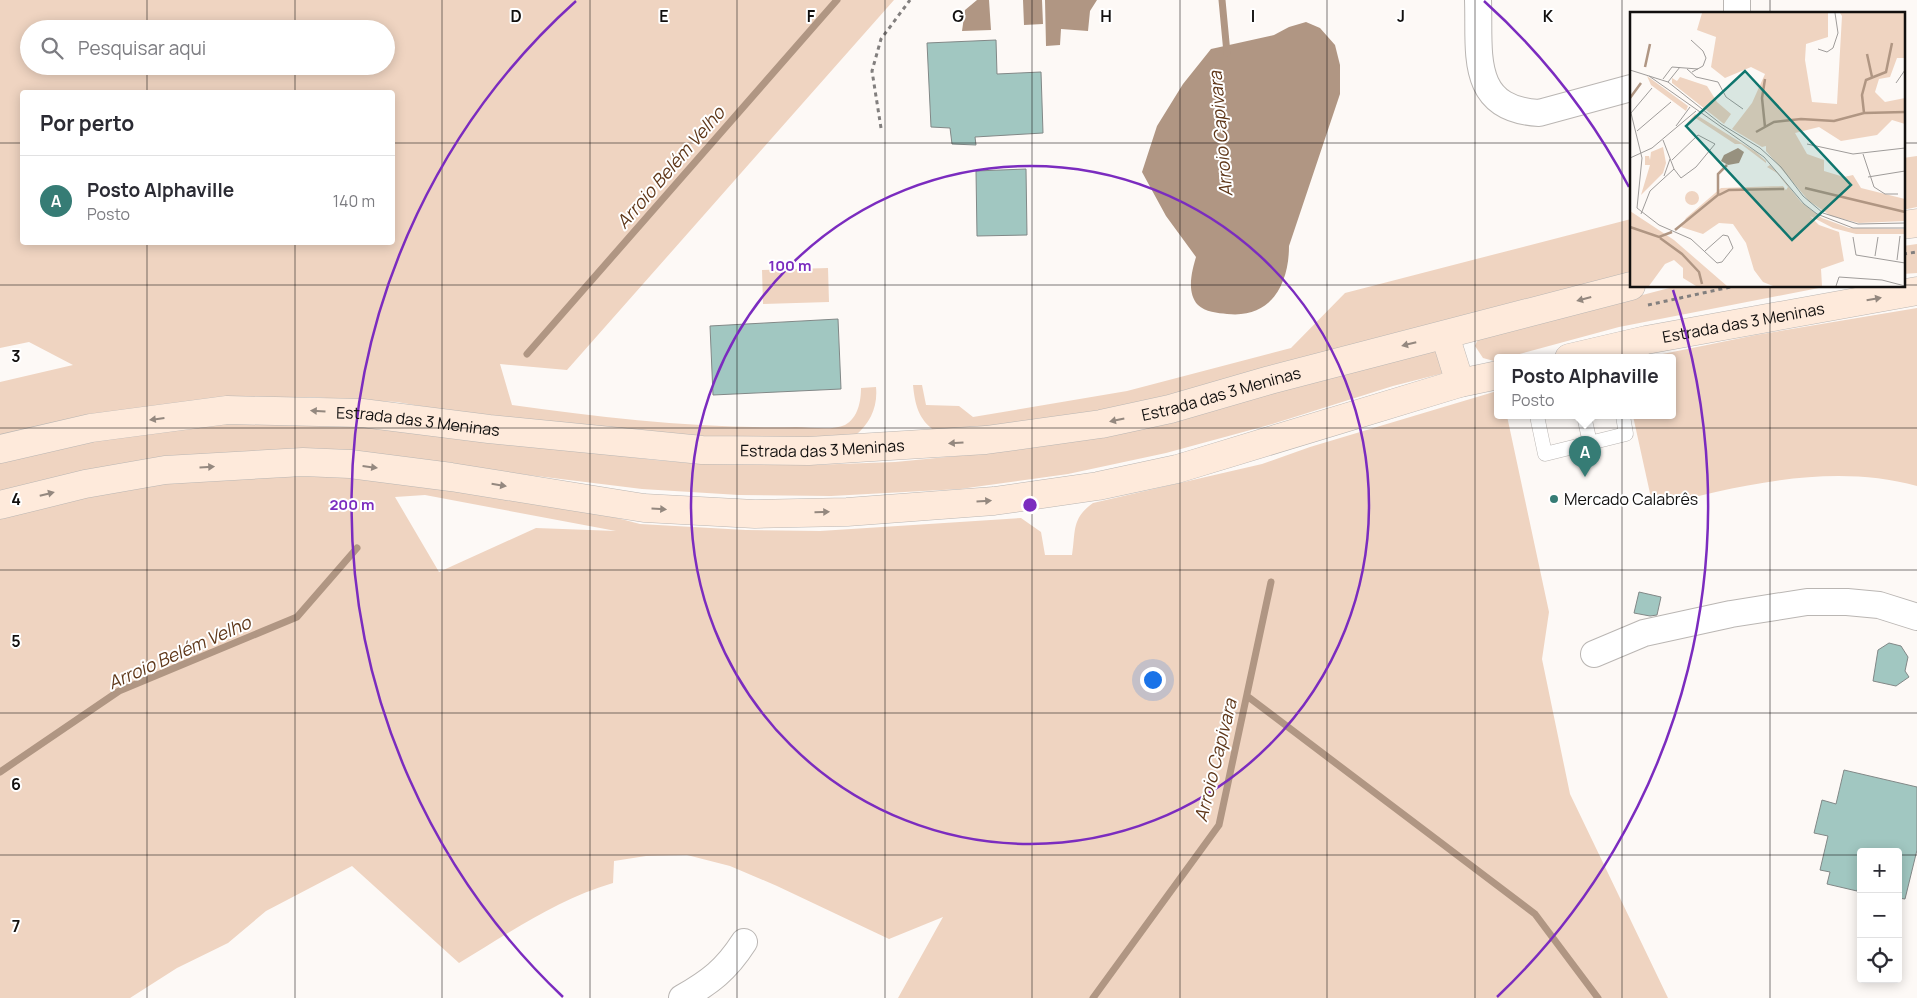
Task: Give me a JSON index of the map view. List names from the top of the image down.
{
  "streets": {
    "main road": ["Estrada das 3 Meninas"]
  },
  "water": ["Arroio Capivara", "Arroio Belém Velho"],
  "places": ["Mercado Calabrês"],
  "page": {
    "search": "Pesquisar aqui",
    "heading": "Por perto",
    "list": [
      {
        "mark": "A",
        "name": "Posto Alphaville",
        "note": "Posto",
        "value": "140 m"
      }
    ],
    "popup": ["Posto Alphaville", "Posto"],
    "pins": "A",
    "map_buttons": ["+", "−"]
  },
  "grid": {
    "columns": [
      "D",
      "E",
      "F",
      "G",
      "H",
      "I",
      "J",
      "K"
    ],
    "rows": [
      "3",
      "4",
      "5",
      "6",
      "7"
    ]
  },
  "rings": ["100 m", "200 m"]
}
